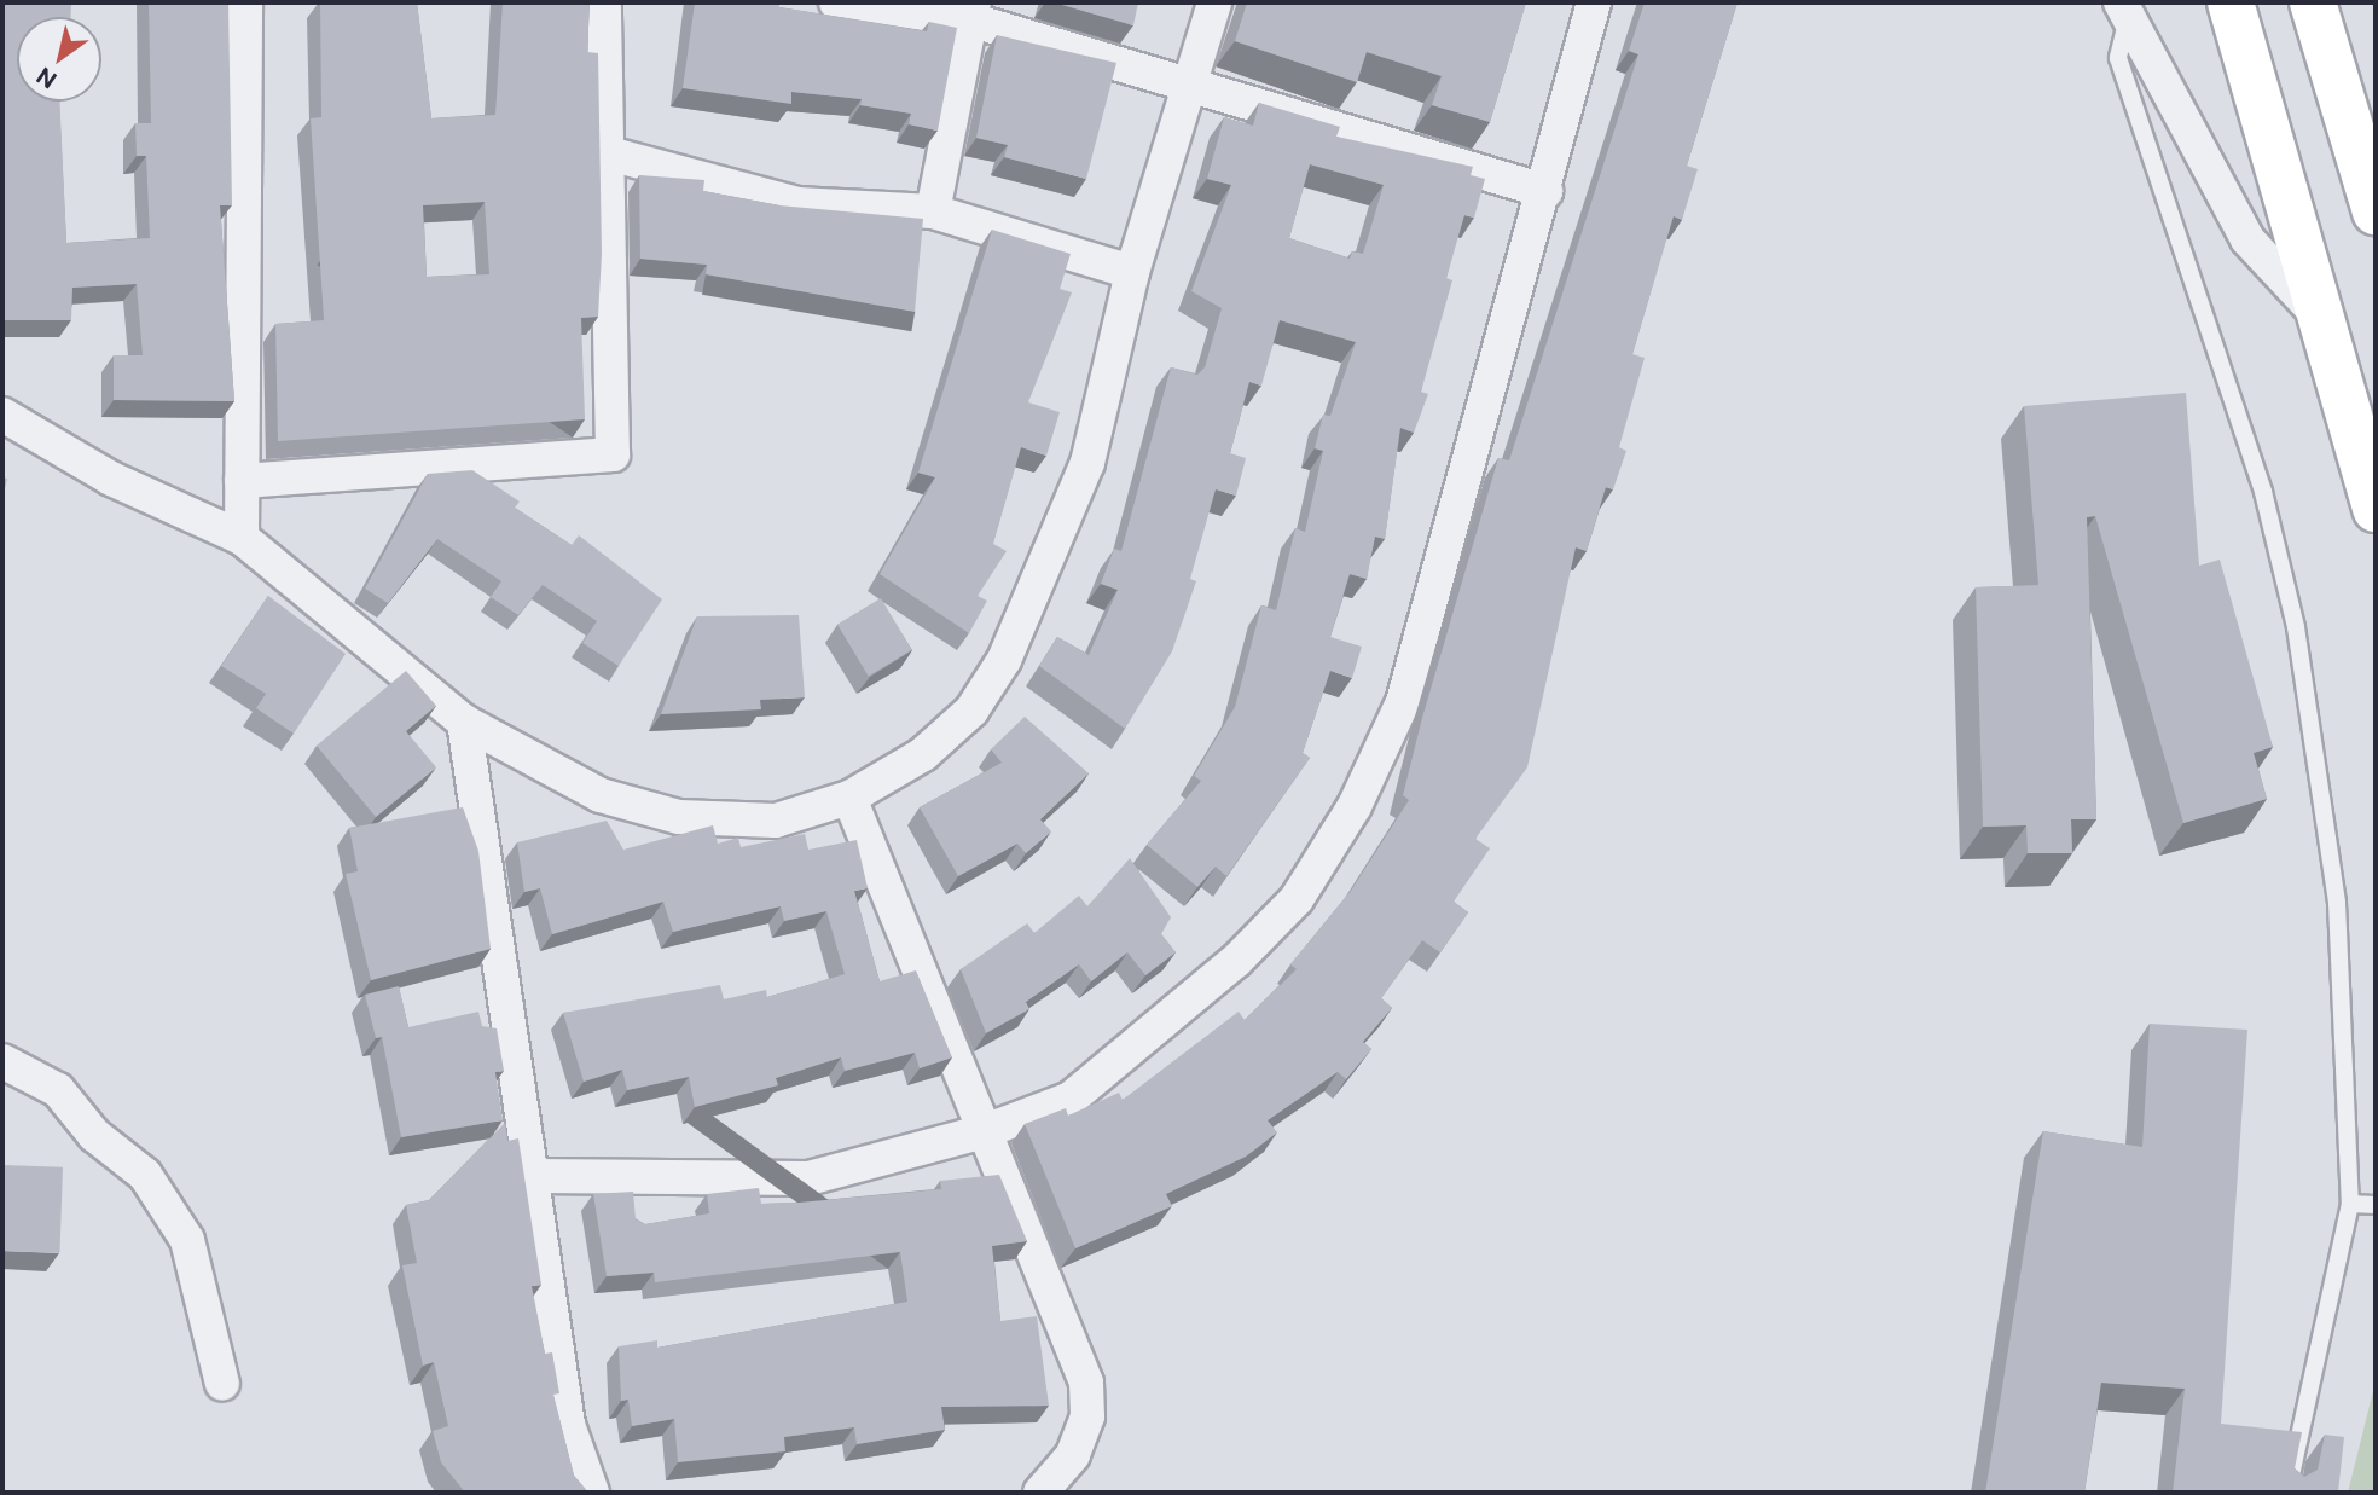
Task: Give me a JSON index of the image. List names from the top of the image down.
{
  "north": "bottom left"
}
